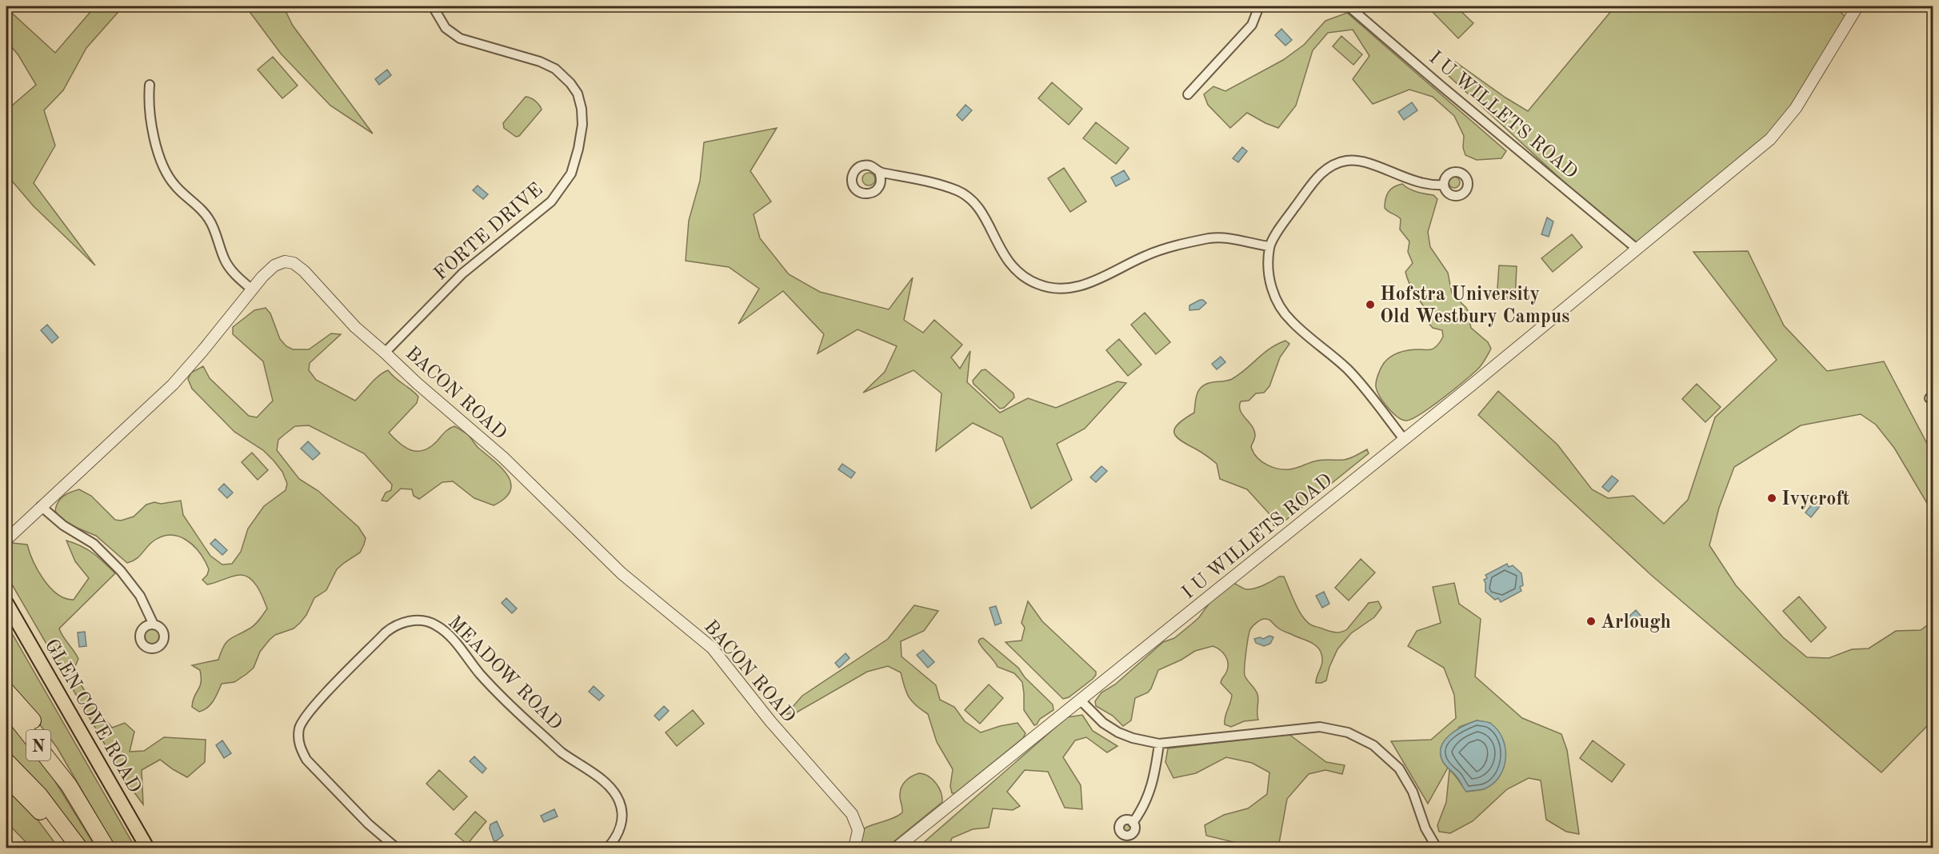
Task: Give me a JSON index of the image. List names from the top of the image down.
{
  "streets": {
    "highway": ["N"],
    "main road": ["GLEN COVE ROAD"],
    "street": [
      "I U WILLETS ROAD",
      "FORTE DRIVE",
      "BACON ROAD",
      "MEADOW ROAD"
    ]
  },
  "crossings": [
    ["FORTE DRIVE", "BACON ROAD"]
  ],
  "places": ["Hofstra University Old Westbury Campus", "Ivycroft", "Arlough"]
}
